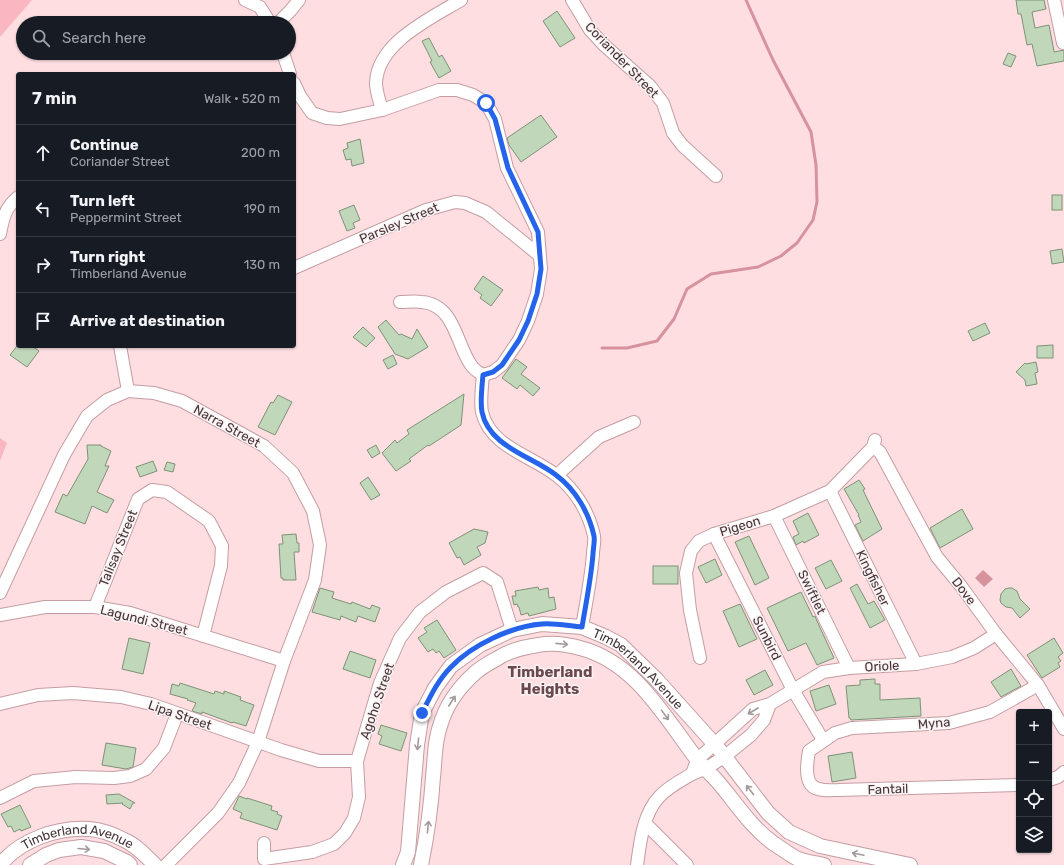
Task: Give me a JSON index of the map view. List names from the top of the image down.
{
  "streets": {
    "street": [
      "Coriander Street",
      "Parsley Street",
      "Narra Street",
      "Pigeon",
      "Talisay Street",
      "Kingfisher",
      "Dove",
      "Swiftlet",
      "Lagundi Street",
      "Sunbird",
      "Oriole",
      "Timberland Avenue",
      "Agoho Street",
      "Lipa Street",
      "Myna",
      "Fantail"
    ]
  },
  "crossings": [
    ["Narra Street", "Lagundi Street"],
    ["Narra Street", "Lipa Street"],
    ["Pigeon", "Kingfisher"],
    ["Pigeon", "Dove"],
    ["Pigeon", "Swiftlet"],
    ["Pigeon", "Sunbird"],
    ["Talisay Street", "Lagundi Street"],
    ["Kingfisher", "Oriole"],
    ["Dove", "Oriole"],
    ["Dove", "Myna"],
    ["Swiftlet", "Oriole"],
    ["Sunbird", "Oriole"],
    ["Sunbird", "Myna"],
    ["Sunbird", "Fantail"],
    ["Oriole", "Timberland Avenue"],
    ["Timberland Avenue", "Agoho Street"],
    ["Agoho Street", "Lipa Street"],
    ["Myna", "Fantail"]
  ],
  "districts": ["Timberland Heights"],
  "page": {
    "search": "Search here",
    "heading": ["7 min", "Walk · 520 m"],
    "list": [
      ["Continue", "Coriander Street", "200 m"],
      ["Turn left", "Peppermint Street", "190 m"],
      ["Turn right", "Timberland Avenue", "130 m"],
      "Arrive at destination"
    ],
    "map_buttons": ["+", "−"]
  }
}
